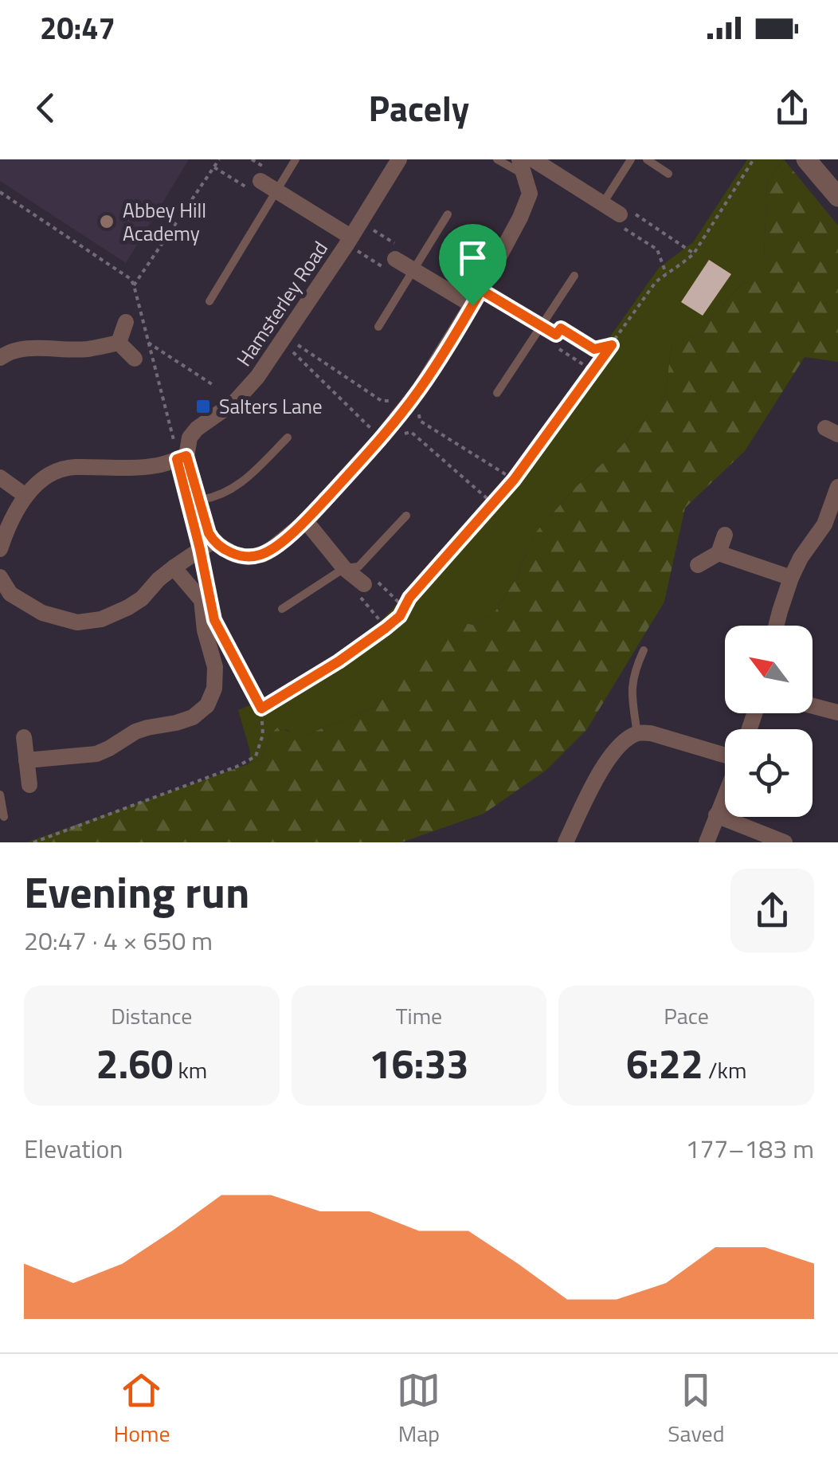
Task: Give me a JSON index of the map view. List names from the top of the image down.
{
  "streets": {
    "street": ["Hamsterley Road"]
  },
  "places": {
    "other": ["Abbey Hill Academy"],
    "transit": ["Salters Lane"]
  },
  "north": "top left",
  "page": {
    "status": "20:47",
    "header": "Pacely",
    "heading": ["Evening run", "20:47 · 4 × 650 m"],
    "stats": [
      ["Distance", "2.60 km"],
      ["Time", "16:33"],
      ["Pace", "6:22 /km"]
    ],
    "chart": ["Elevation", "177–183 m"],
    "tabs": ["Home", "Map", "Saved"]
  }
}
